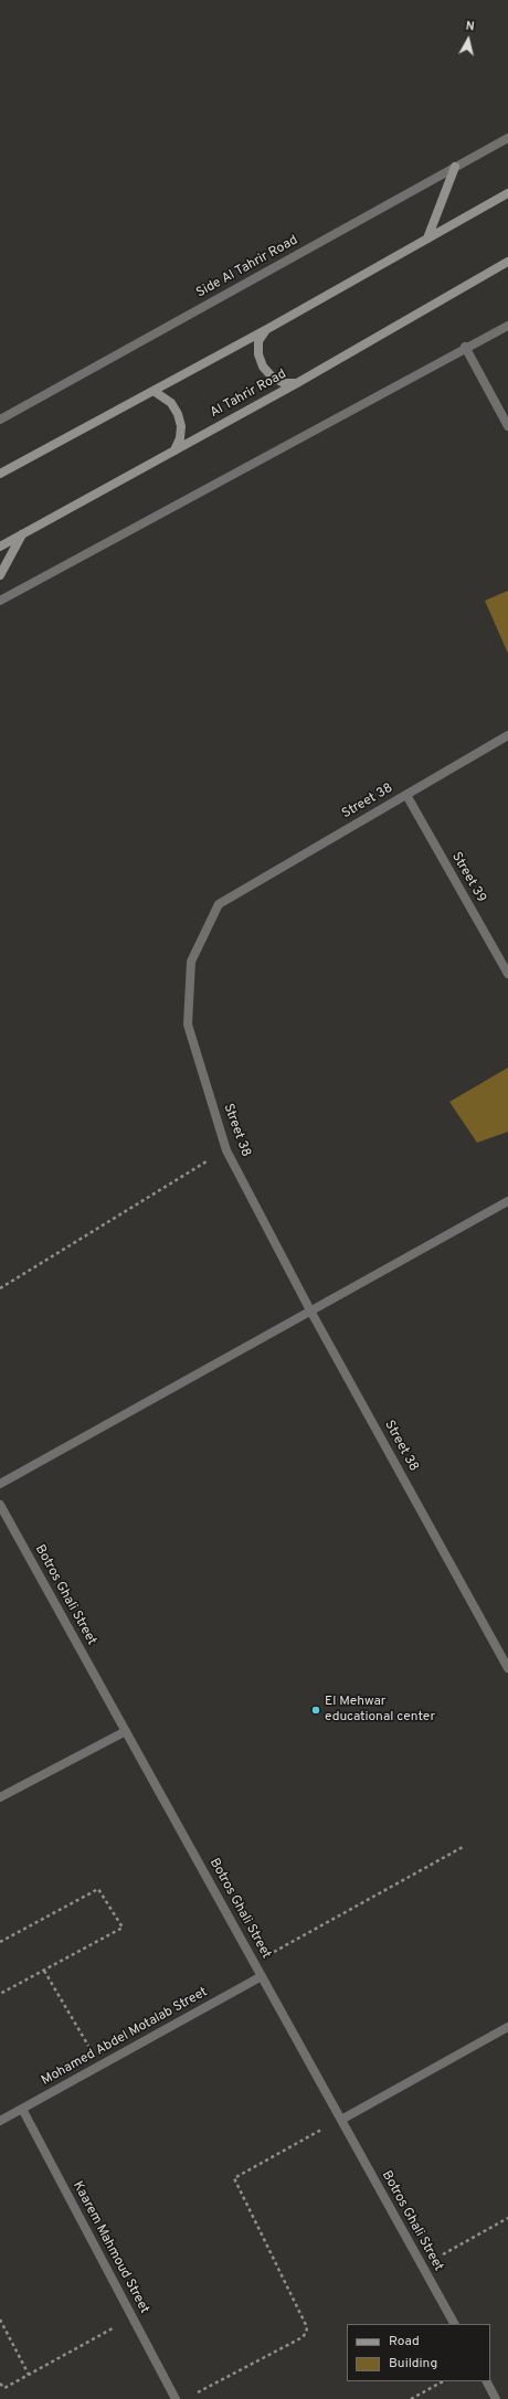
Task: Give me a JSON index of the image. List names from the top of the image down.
{
  "streets": {
    "street": [
      "Side Al Tahrir Road",
      "Al Tahrir Road",
      "Street 38",
      "Street 39",
      "Botros Ghali Street",
      "Mohamed Abdel Motalab Street",
      "Kaarem Mahmoud Street"
    ]
  },
  "crossings": [
    ["Street 38", "Street 39"],
    ["Botros Ghali Street", "Mohamed Abdel Motalab Street"],
    ["Mohamed Abdel Motalab Street", "Kaarem Mahmoud Street"]
  ],
  "places": ["El Mehwar educational center"],
  "legend": ["Road", "Building"],
  "north": "top"
}
